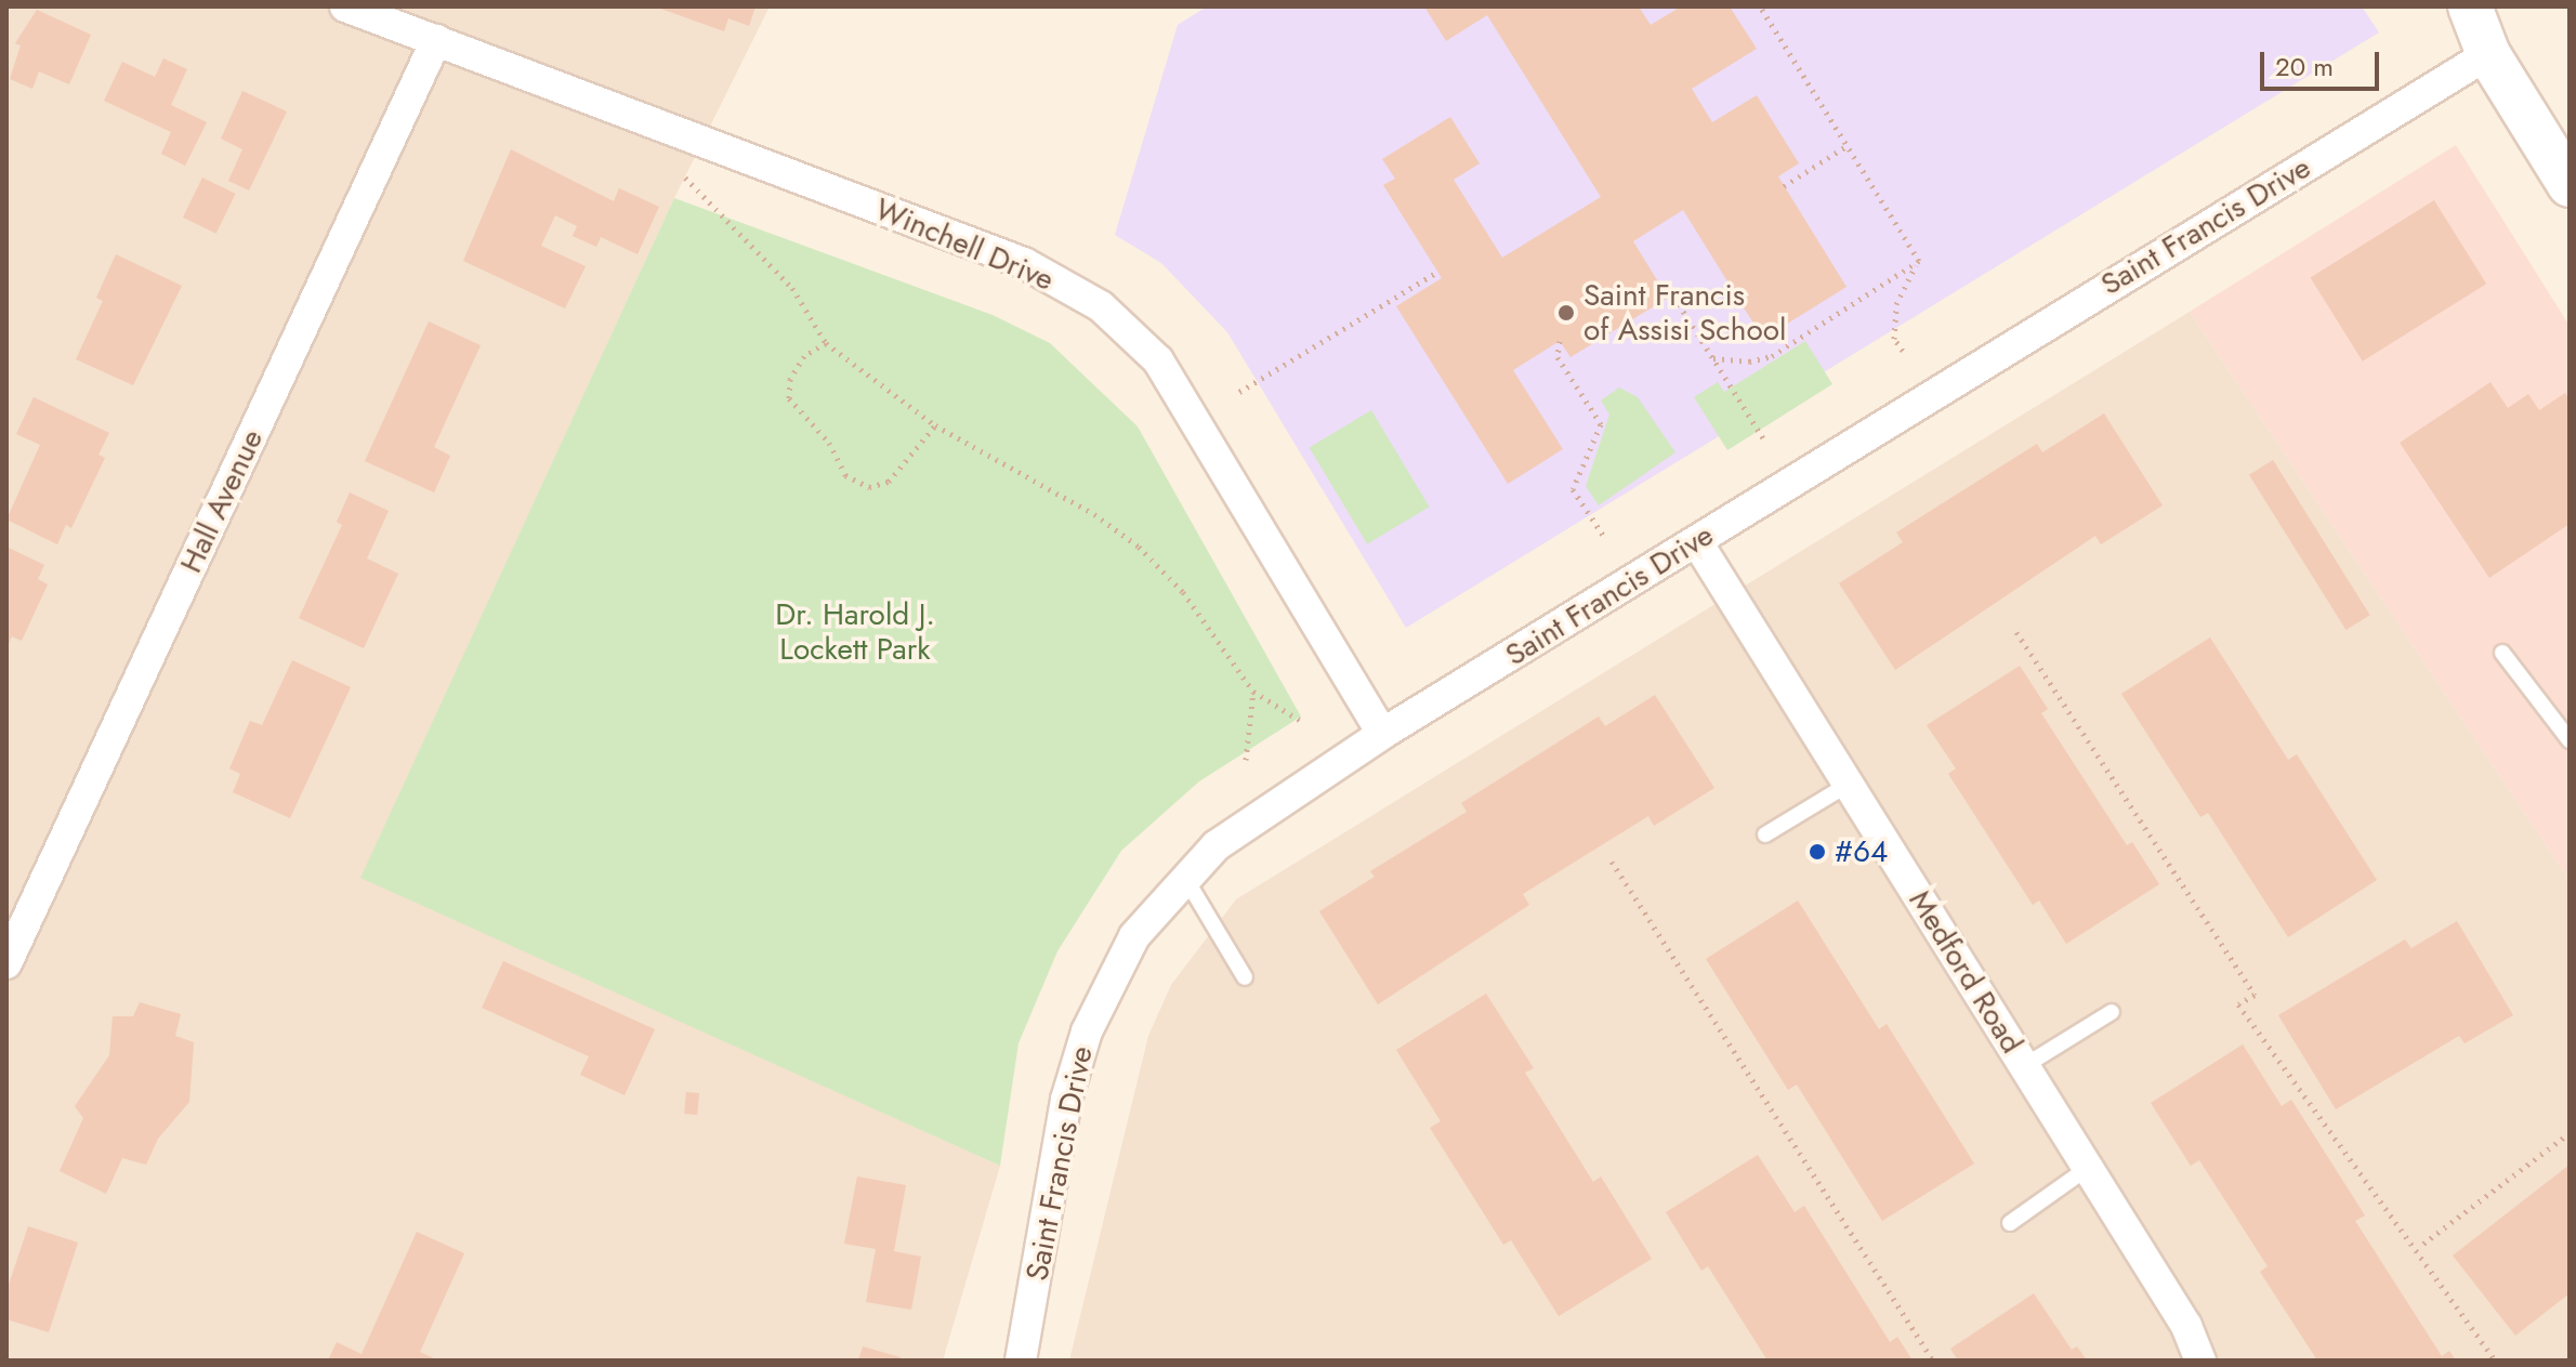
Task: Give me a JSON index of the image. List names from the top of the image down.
{
  "streets": {
    "street": [
      "Saint Francis Drive",
      "Winchell Drive",
      "Hall Avenue",
      "Medford Road"
    ]
  },
  "crossings": [
    ["Saint Francis Drive", "Winchell Drive"],
    ["Saint Francis Drive", "Medford Road"],
    ["Winchell Drive", "Hall Avenue"]
  ],
  "parks": ["Dr. Harold J. Lockett Park"],
  "places": ["Saint Francis of Assisi School", "#64"],
  "scale_bar": "20 m"
}
